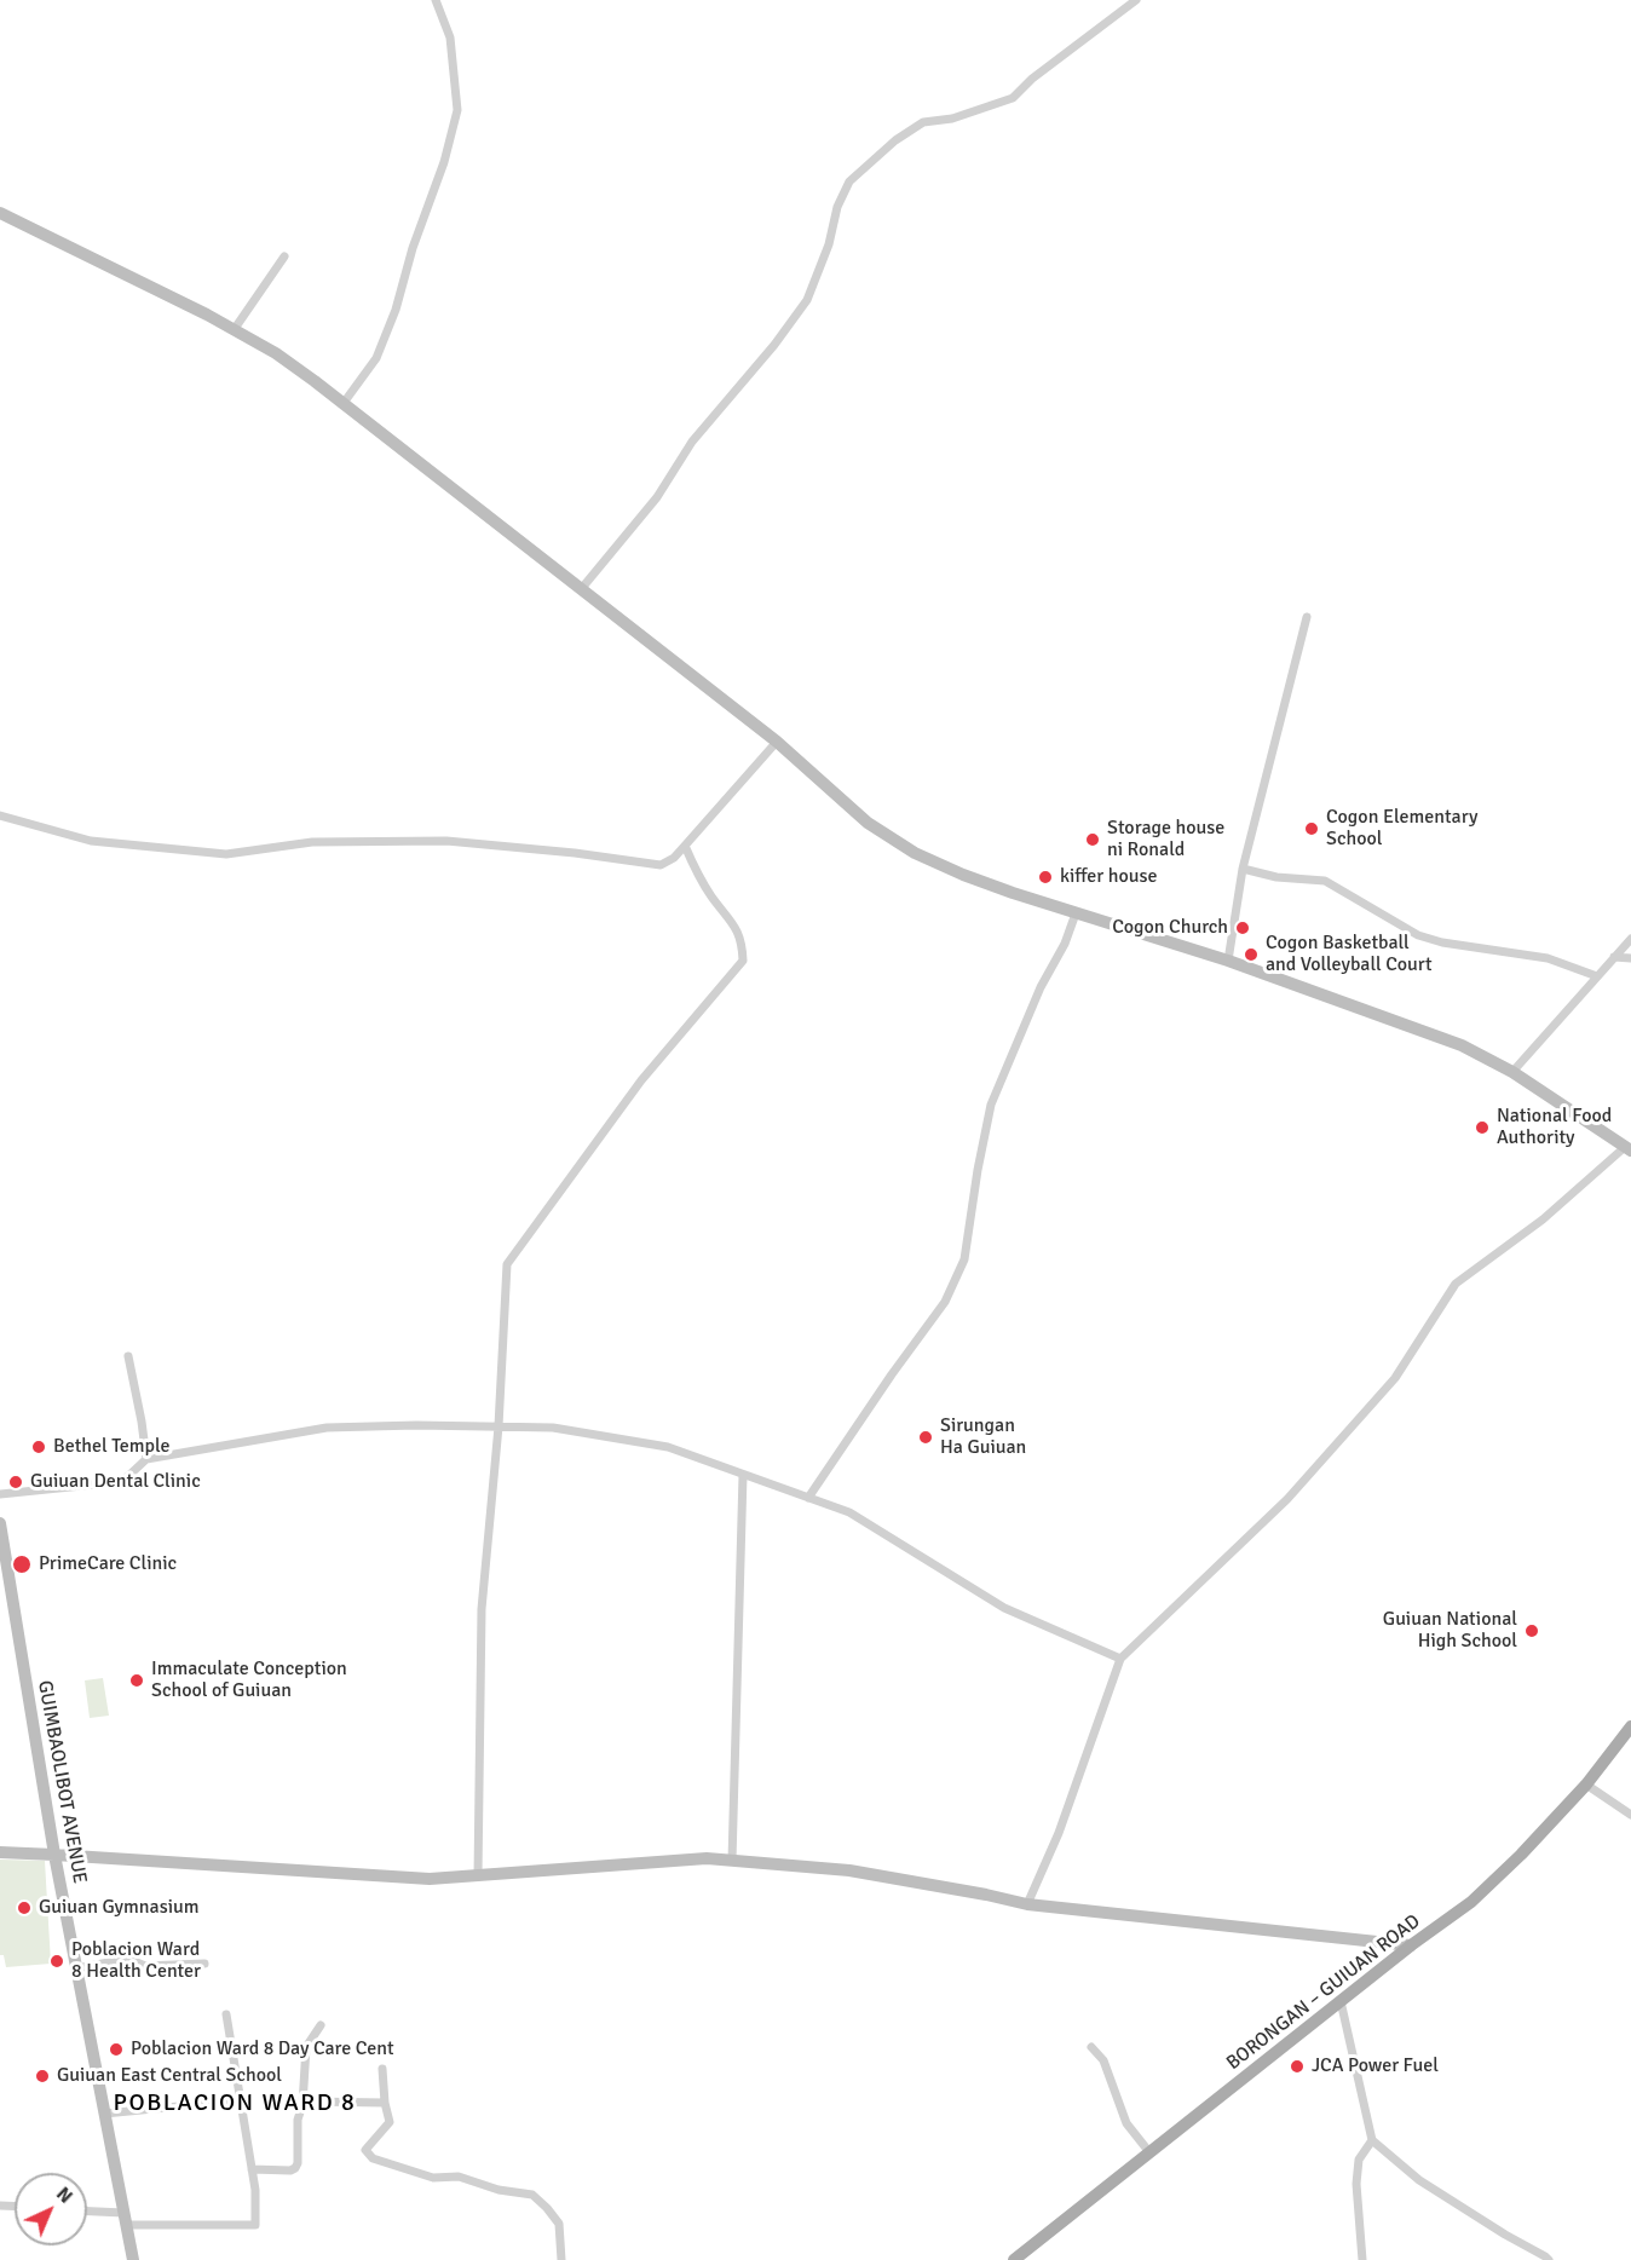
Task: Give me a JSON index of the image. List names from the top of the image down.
{
  "streets": {
    "main road": ["BORONGAN – GUIUAN ROAD"],
    "street": ["GUIMBAOLIBOT AVENUE"]
  },
  "districts": ["POBLACION WARD 8"],
  "places": [
    "Cogon Elementary School",
    "Storage house ni Ronald",
    "kiffer house",
    "Cogon Church",
    "Cogon Basketball and Volleyball Court",
    "National Food Authority",
    "Sirungan Ha Guiuan",
    "Bethel Temple",
    "Guiuan Dental Clinic",
    "PrimeCare Clinic",
    "Guiuan National High School",
    "Immaculate Conception School of Guiuan",
    "Guiuan Gymnasium",
    "Poblacion Ward 8 Health Center",
    "Poblacion Ward 8 Day Care Cent",
    "JCA Power Fuel",
    "Guiuan East Central School"
  ],
  "north": "top right"
}
